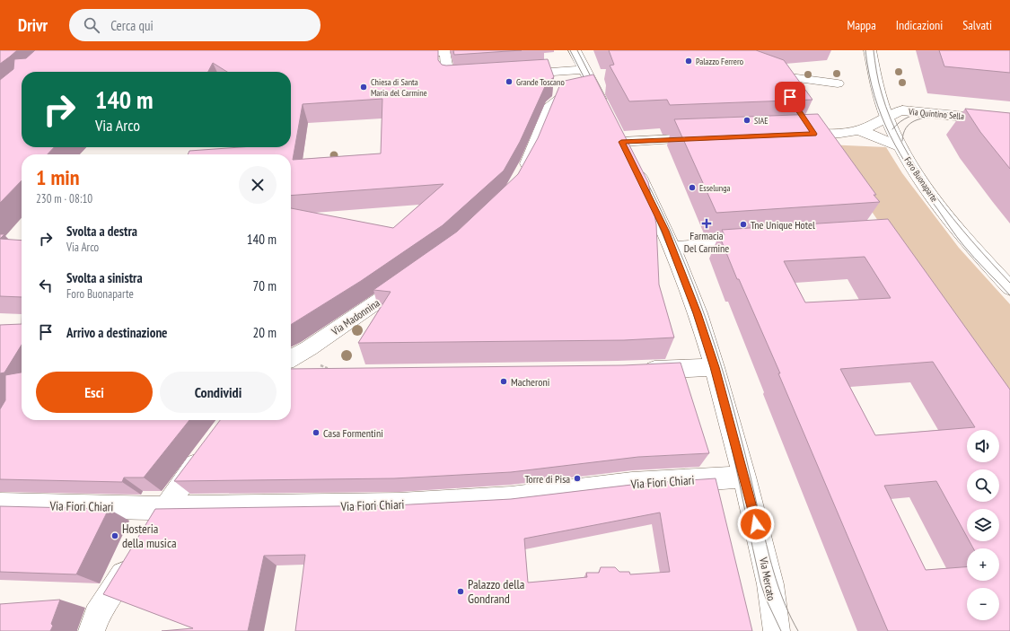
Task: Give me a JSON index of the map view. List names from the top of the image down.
{
  "streets": {
    "street": [
      "Via Quintino Sella",
      "Foro Buonaparte",
      "Via Madonnina",
      "Via Fiori Chiari",
      "Via Mercato"
    ]
  },
  "crossings": [
    ["Via Quintino Sella", "Foro Buonaparte"],
    ["Via Fiori Chiari", "Via Mercato"]
  ],
  "places": {
    "other": [
      "Palazzo Ferrero",
      "Grande Toscano",
      "Chiesa di Santa Maria del Carmine",
      "SIAE",
      "Esselunga",
      "Tne Unique Hotel",
      "Macheroni",
      "Casa Formentini",
      "Torre di Pisa",
      "Hosteria della musica",
      "Palazzo della Gondrand"
    ],
    "health": ["Farmacia Del Carmine"]
  },
  "page": {
    "header": "Drivr",
    "search": "Cerca qui",
    "nav": ["Mappa", "Indicazioni", "Salvati"],
    "turn": ["140 m", "Via Arco"],
    "heading": ["1 min", "230 m · 08:10"],
    "list": [
      {
        "name": "Svolta a destra",
        "note": "Via Arco",
        "value": "140 m"
      },
      {
        "name": "Svolta a sinistra",
        "note": "Foro Buonaparte",
        "value": "70 m"
      },
      {
        "name": "Arrivo a destinazione",
        "value": "20 m"
      }
    ],
    "buttons": ["Esci", "Condividi"],
    "map_buttons": ["+", "−"]
  }
}
